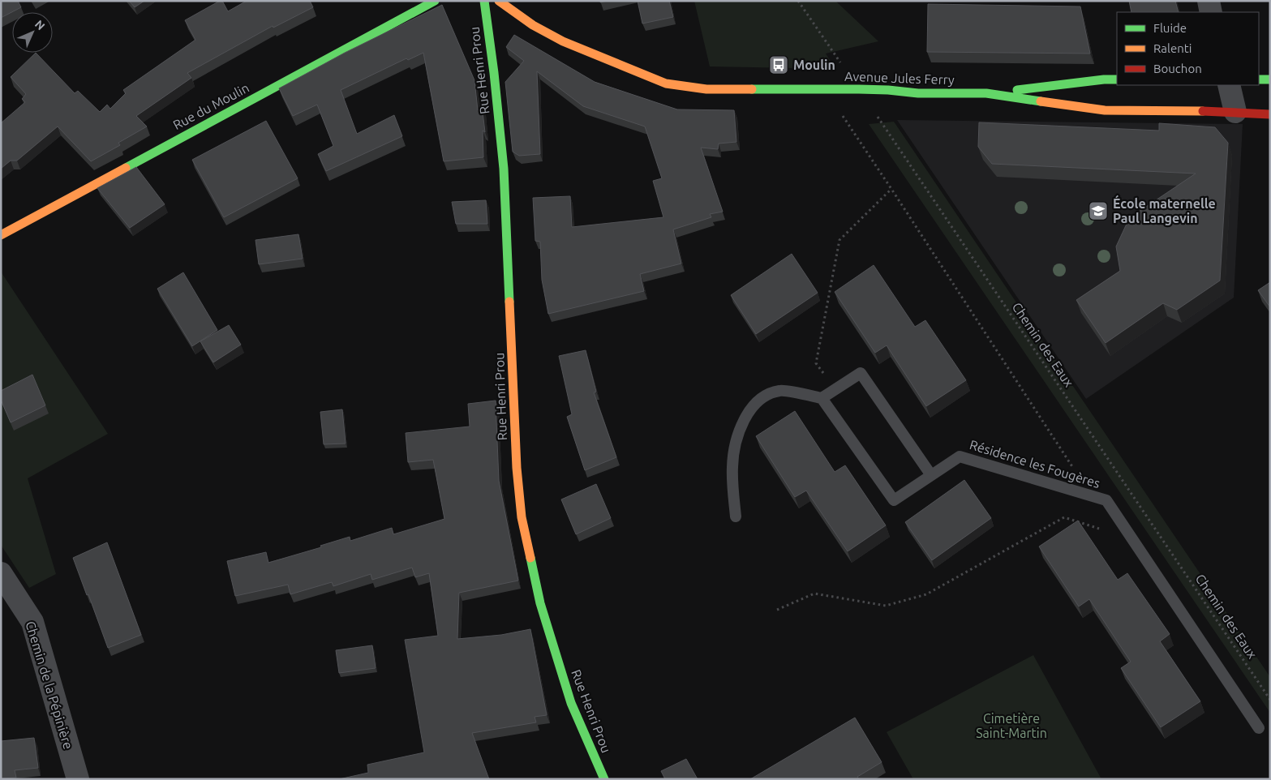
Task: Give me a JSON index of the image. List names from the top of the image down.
{
  "streets": {
    "street": [
      "Rue Henri Prou",
      "Avenue Jules Ferry",
      "Rue du Moulin",
      "Chemin de la Pépinière"
    ],
    "lane": ["Résidence les Fougères"],
    "path": ["Chemin des Eaux"]
  },
  "crossings": [
    ["Avenue Jules Ferry", "Chemin des Eaux"]
  ],
  "parks": ["Cimetière Saint-Martin"],
  "places": {
    "bus stop": ["Moulin"],
    "school or university": ["École maternelle Paul Langevin"]
  },
  "legend": ["Fluide", "Ralenti", "Bouchon"],
  "north": "top right"
}
